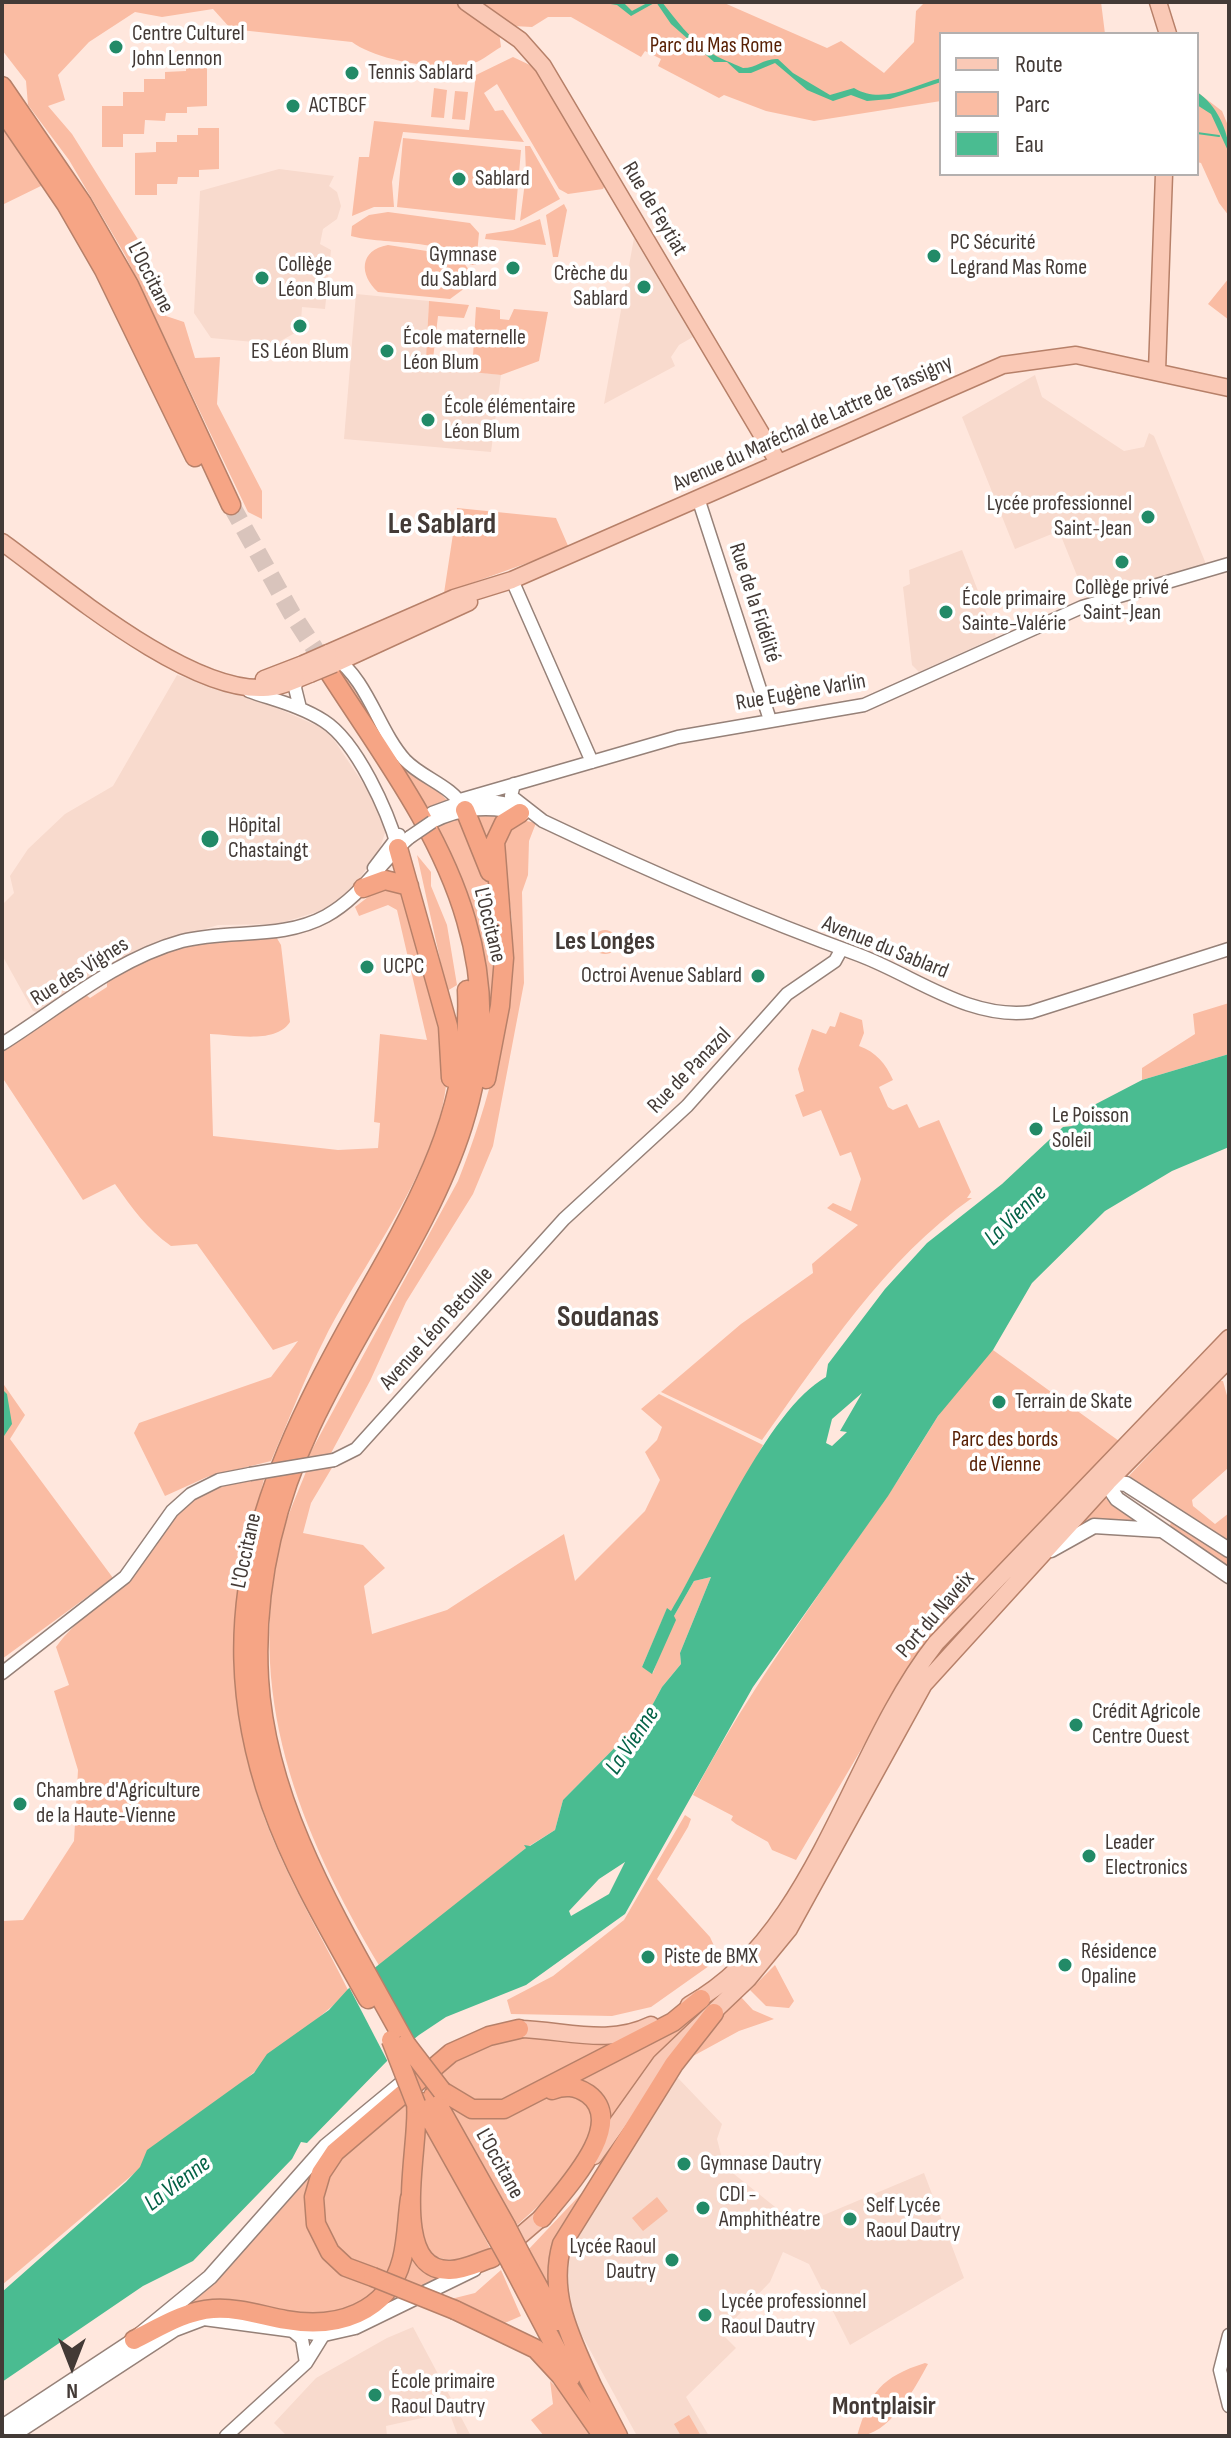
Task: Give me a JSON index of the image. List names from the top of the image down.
{
  "streets": {
    "highway": ["L'Occitane"],
    "main road": ["Rue de Feytiat", "Avenue du Maréchal de Lattre de Tassigny", "Port du Naveix"],
    "street": [
      "Rue de la Fidélité",
      "Rue Eugène Varlin",
      "Avenue du Sablard",
      "Rue des Vignes",
      "Rue de Panazol",
      "Avenue Léon Betoulle"
    ]
  },
  "crossings": [
    ["Rue de Feytiat", "Avenue du Maréchal de Lattre de Tassigny"],
    ["L'Occitane", "Avenue du Maréchal de Lattre de Tassigny"],
    ["Avenue du Maréchal de Lattre de Tassigny", "Rue de la Fidélité"],
    ["Rue de la Fidélité", "Rue Eugène Varlin"],
    ["Rue Eugène Varlin", "Avenue du Sablard"],
    ["Avenue du Sablard", "Rue des Vignes"],
    ["Avenue du Sablard", "Rue de Panazol"],
    ["Rue de Panazol", "Avenue Léon Betoulle"]
  ],
  "districts": [
    "Le Sablard",
    "Les Longes",
    "Soudanas",
    "Montplaisir"
  ],
  "water": ["La Vienne"],
  "parks": ["Parc du Mas Rome", "Parc des bords de Vienne"],
  "places": [
    "Centre Culturel John Lennon",
    "Tennis Sablard",
    "ACTBCF",
    "Sablard",
    "PC Sécurité Legrand Mas Rome",
    "Gymnase du Sablard",
    "Collège Léon Blum",
    "Crèche du Sablard",
    "ES Léon Blum",
    "École maternelle Léon Blum",
    "École élémentaire Léon Blum",
    "Lycée professionnel Saint-Jean",
    "Collège privé Saint-Jean",
    "École primaire Sainte-Valérie",
    "Hôpital Chastaingt",
    "UCPC",
    "Octroi Avenue Sablard",
    "Le Poisson Soleil",
    "Terrain de Skate",
    "Crédit Agricole Centre Ouest",
    "Chambre d'Agriculture de la Haute-Vienne",
    "Leader Electronics",
    "Piste de BMX",
    "Résidence Opaline",
    "Gymnase Dautry",
    "CDI - Amphithéatre",
    "Self Lycée Raoul Dautry",
    "Lycée Raoul Dautry",
    "Lycée professionnel Raoul Dautry",
    "École primaire Raoul Dautry"
  ],
  "legend": ["Route", "Parc", "Eau"],
  "north": "bottom"
}
